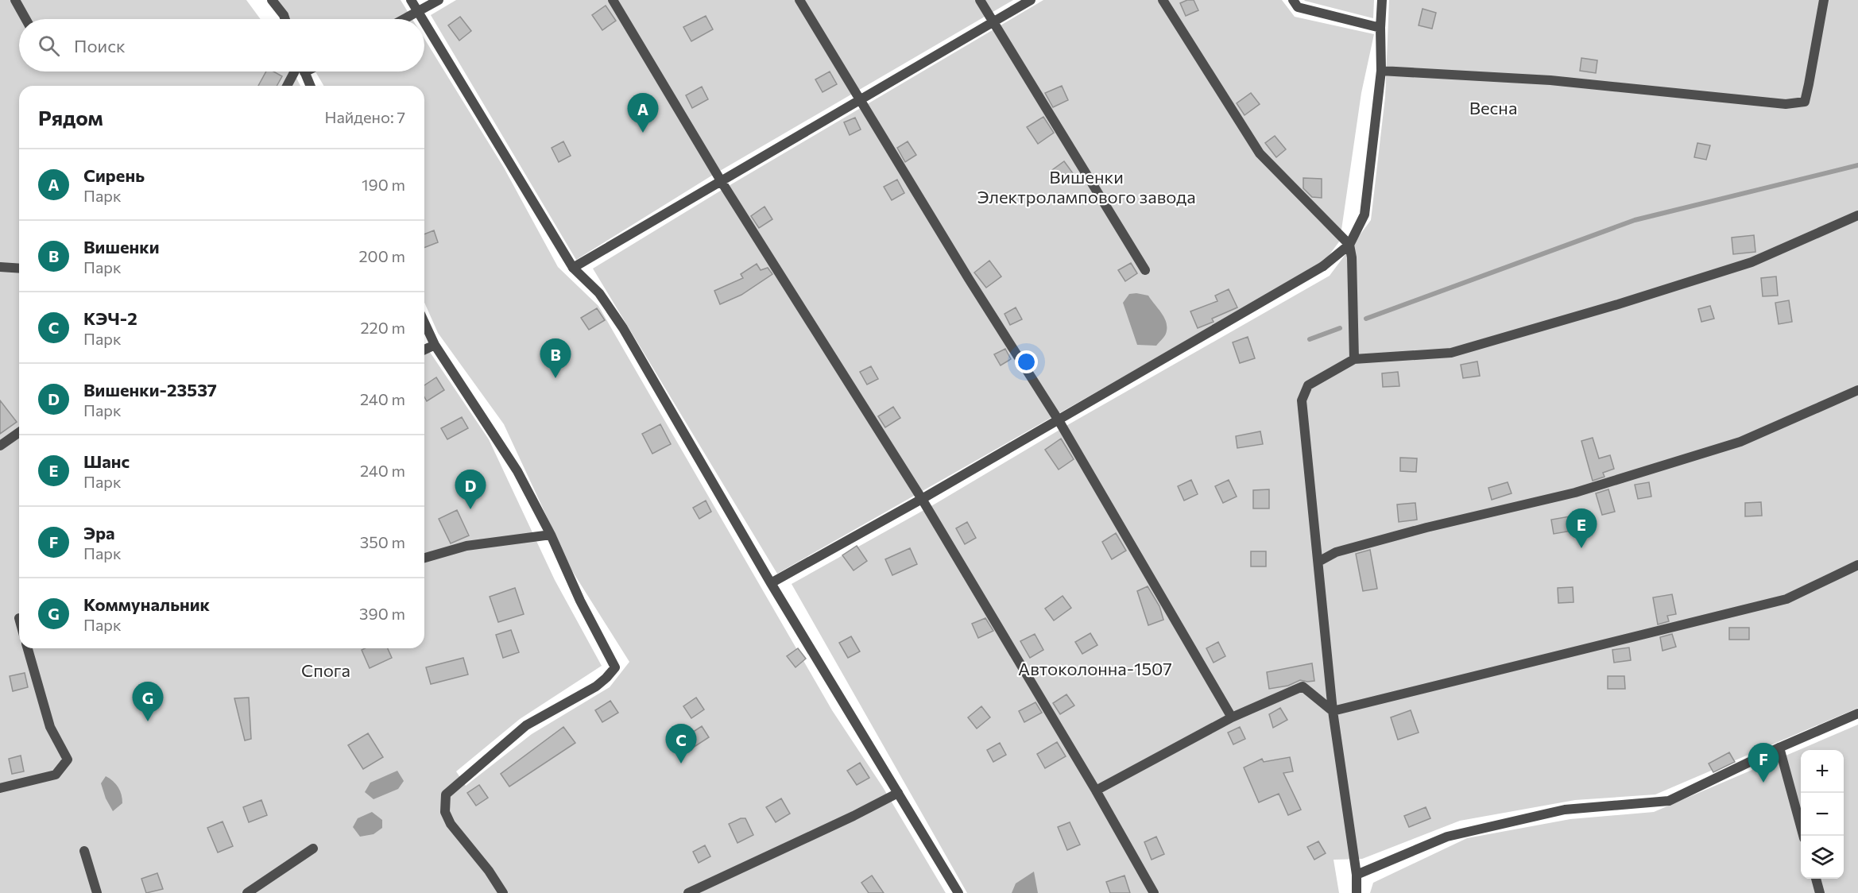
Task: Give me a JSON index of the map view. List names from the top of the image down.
{
  "parks": [
    "Весна",
    "Вишенки Электролампового завода",
    "Автоколонна-1507",
    "Спога"
  ],
  "page": {
    "search": "Поиск",
    "heading": ["Рядом", "Найдено: 7"],
    "pins": [
      "A",
      "B",
      "D",
      "E",
      "G",
      "C",
      "F"
    ],
    "list": [
      {
        "mark": "A",
        "name": "Сирень",
        "note": "Парк",
        "value": "190 m"
      },
      {
        "mark": "B",
        "name": "Вишенки",
        "note": "Парк",
        "value": "200 m"
      },
      {
        "mark": "C",
        "name": "КЭЧ-2",
        "note": "Парк",
        "value": "220 m"
      },
      {
        "mark": "D",
        "name": "Вишенки-23537",
        "note": "Парк",
        "value": "240 m"
      },
      {
        "mark": "E",
        "name": "Шанс",
        "note": "Парк",
        "value": "240 m"
      },
      {
        "mark": "F",
        "name": "Эра",
        "note": "Парк",
        "value": "350 m"
      },
      {
        "mark": "G",
        "name": "Коммунальник",
        "note": "Парк",
        "value": "390 m"
      }
    ],
    "map_buttons": ["+", "−"]
  }
}
